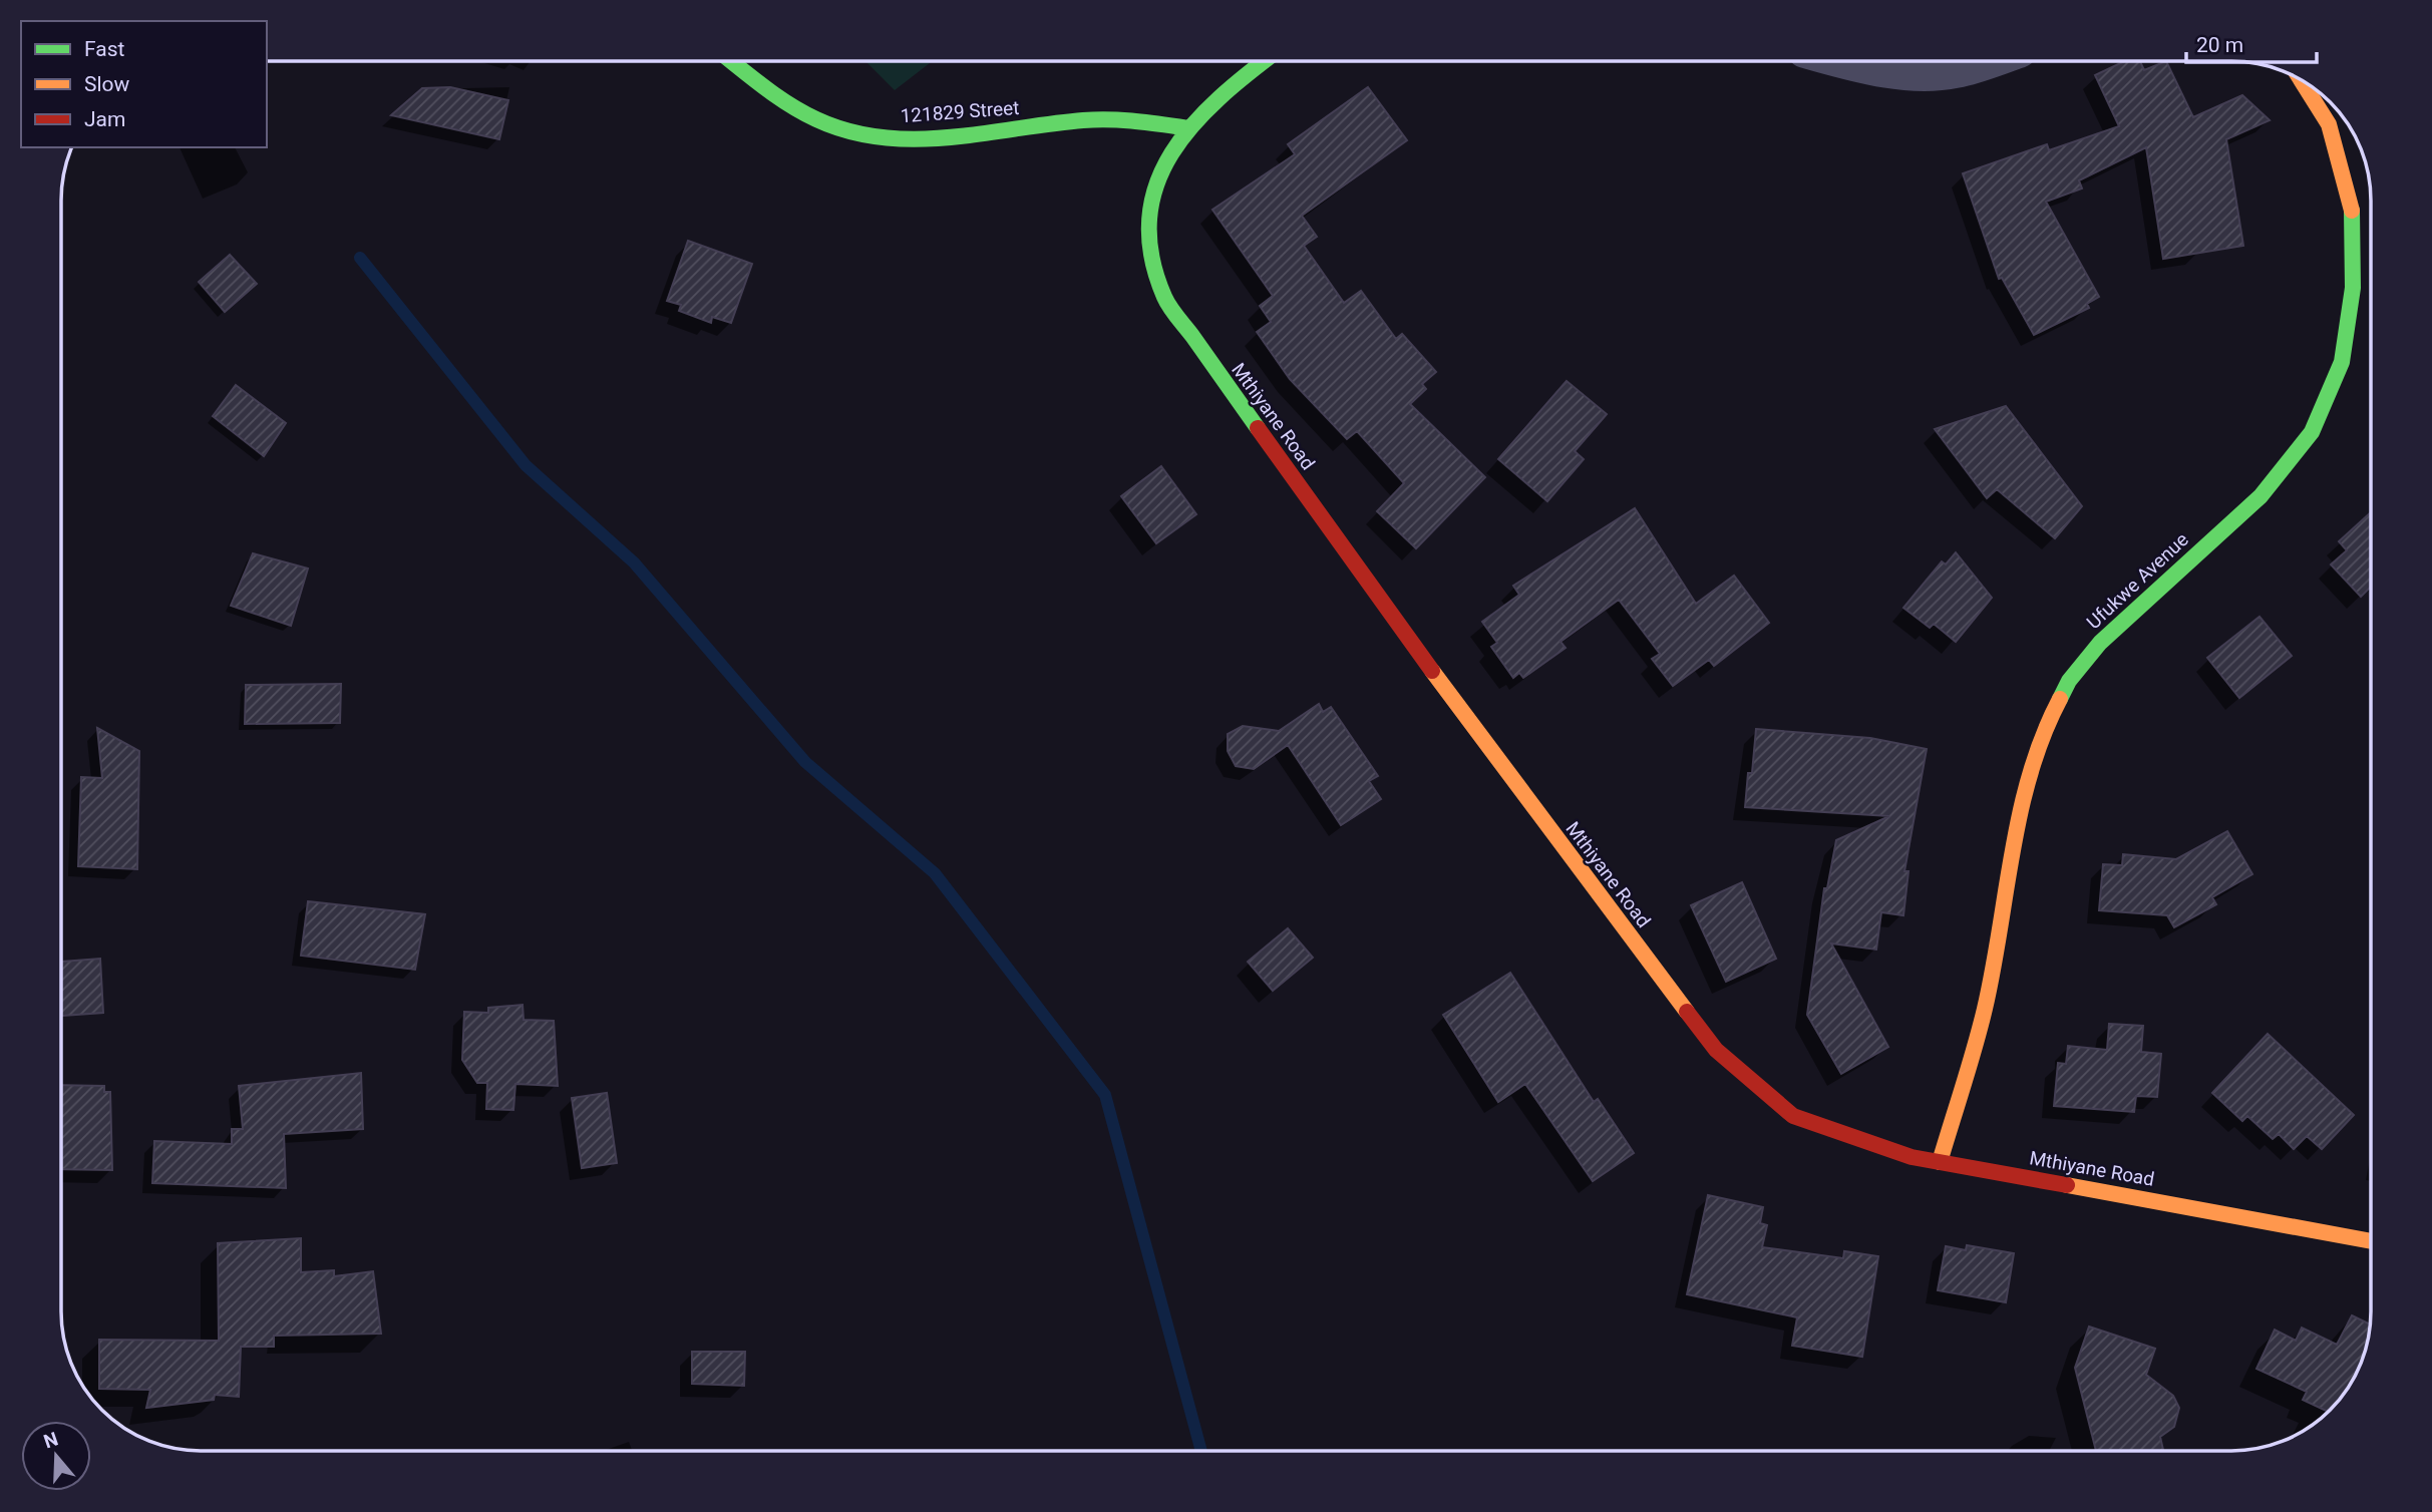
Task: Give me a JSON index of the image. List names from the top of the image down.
{
  "streets": {
    "street": ["121829 Street", "Mthiyane Road", "Ufukwe Avenue"]
  },
  "crossings": [
    ["121829 Street", "Mthiyane Road"],
    ["Mthiyane Road", "Ufukwe Avenue"]
  ],
  "legend": ["Fast", "Slow", "Jam"],
  "scale_bar": "20 m",
  "north": "top"
}
